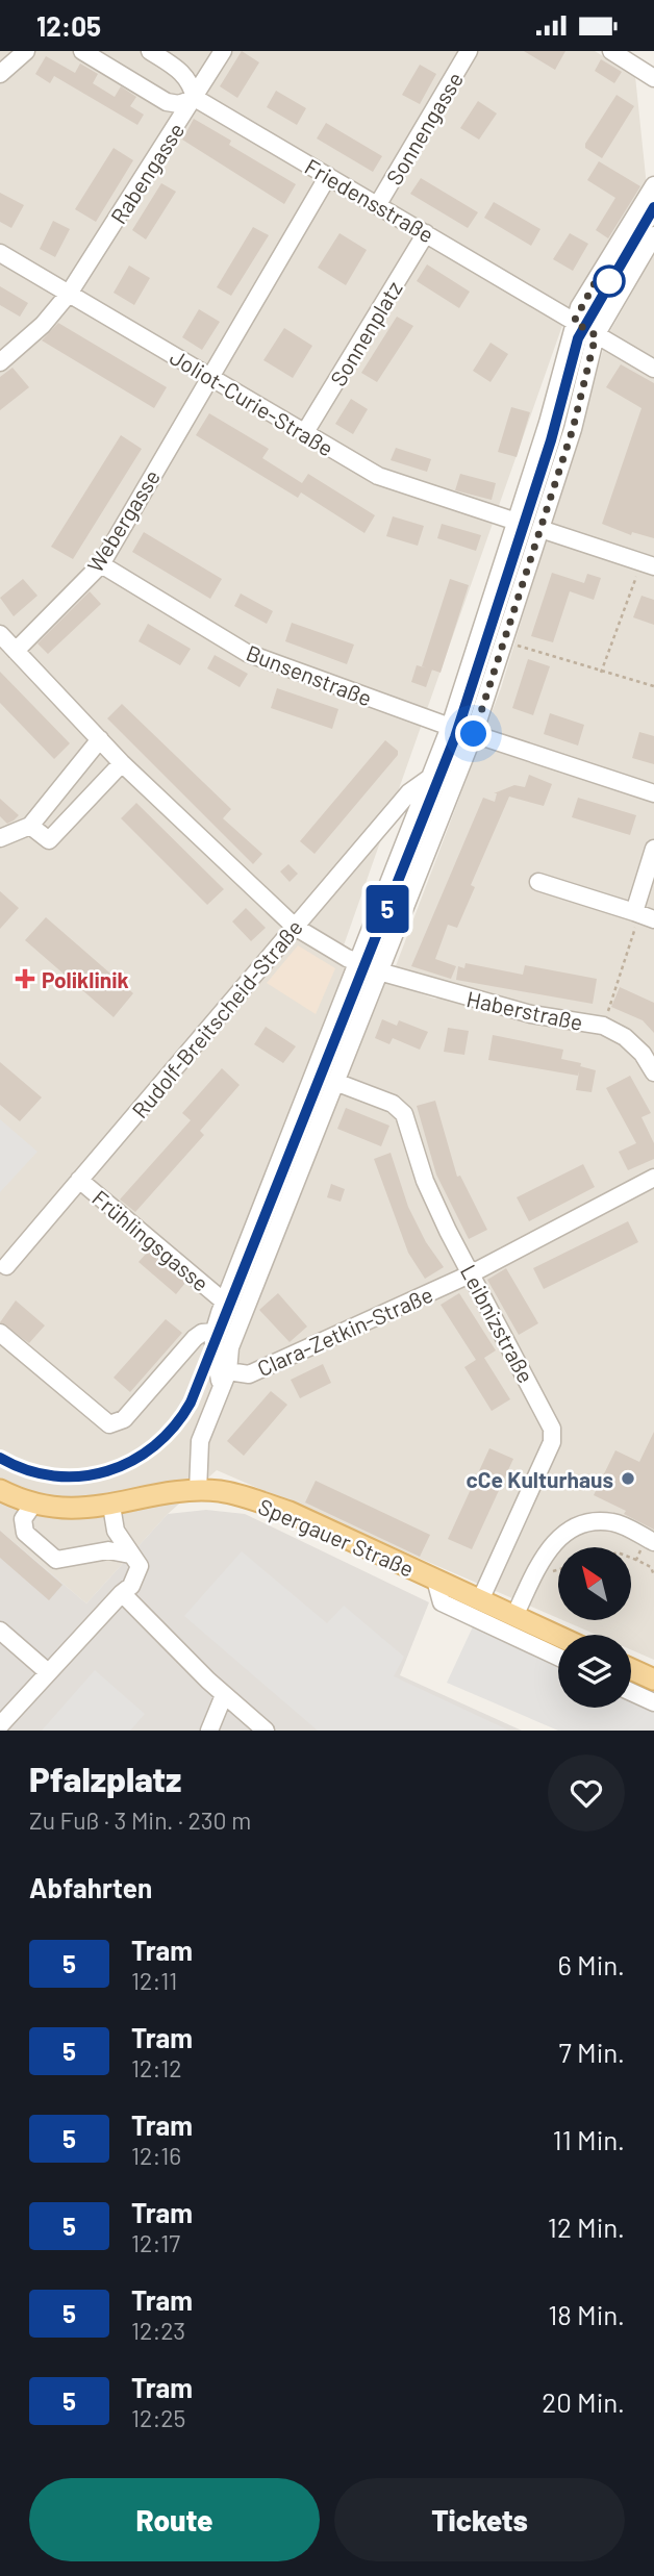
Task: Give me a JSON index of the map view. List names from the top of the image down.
{
  "streets": {
    "main road": ["Spergauer Straße"],
    "street": [
      "Sonnengasse",
      "Rabengasse",
      "Friedensstraße",
      "Sonnenplatz",
      "Joliot-Curie-Straße",
      "Webergasse",
      "Bunsenstraße",
      "Haberstraße",
      "Rudolf-Breitscheid-Straße",
      "Frühlingsgasse",
      "Leibnizstraße",
      "Clara-Zetkin-Straße"
    ]
  },
  "crossings": [
    ["Sonnengasse", "Friedensstraße"],
    ["Rabengasse", "Friedensstraße"],
    ["Rabengasse", "Joliot-Curie-Straße"],
    ["Friedensstraße", "Sonnenplatz"],
    ["Sonnenplatz", "Joliot-Curie-Straße"],
    ["Joliot-Curie-Straße", "Webergasse"],
    ["Webergasse", "Bunsenstraße"],
    ["Webergasse", "Haberstraße"],
    ["Haberstraße", "Rudolf-Breitscheid-Straße"],
    ["Rudolf-Breitscheid-Straße", "Frühlingsgasse"],
    ["Leibnizstraße", "Clara-Zetkin-Straße"],
    ["Leibnizstraße", "Spergauer Straße"]
  ],
  "places": {
    "health": ["Poliklinik"],
    "other": ["cCe Kulturhaus"]
  },
  "lines": ["tram line 5"],
  "north": "top left",
  "page": {
    "status": "12:05",
    "on_map": "5",
    "heading": [
      ["Pfalzplatz", "Zu Fuß · 3 Min. · 230 m"],
      "Abfahrten"
    ],
    "list": [
      {
        "mark": "5",
        "name": "Tram",
        "note": "12:11",
        "value": "6 Min."
      },
      {
        "mark": "5",
        "name": "Tram",
        "note": "12:12",
        "value": "7 Min."
      },
      {
        "mark": "5",
        "name": "Tram",
        "note": "12:16",
        "value": "11 Min."
      },
      {
        "mark": "5",
        "name": "Tram",
        "note": "12:17",
        "value": "12 Min."
      },
      {
        "mark": "5",
        "name": "Tram",
        "note": "12:23",
        "value": "18 Min."
      },
      {
        "mark": "5",
        "name": "Tram",
        "note": "12:25",
        "value": "20 Min."
      }
    ],
    "buttons": ["Route", "Tickets"]
  }
}
